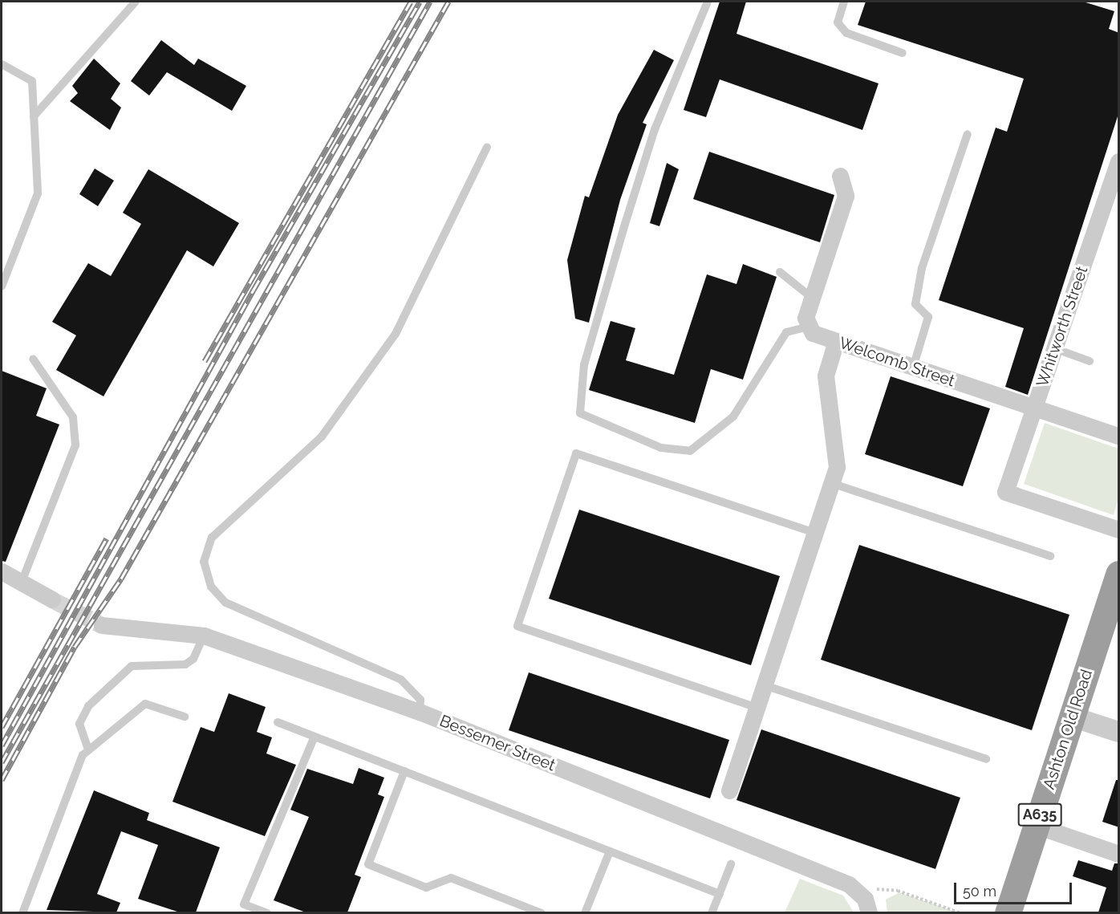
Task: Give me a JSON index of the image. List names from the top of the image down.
{
  "streets": {
    "highway": ["Ashton Old Road", "A635"],
    "street": ["Whitworth Street", "Welcomb Street", "Bessemer Street"]
  },
  "crossings": [
    ["Whitworth Street", "Welcomb Street"]
  ],
  "scale_bar": "50 m"
}
